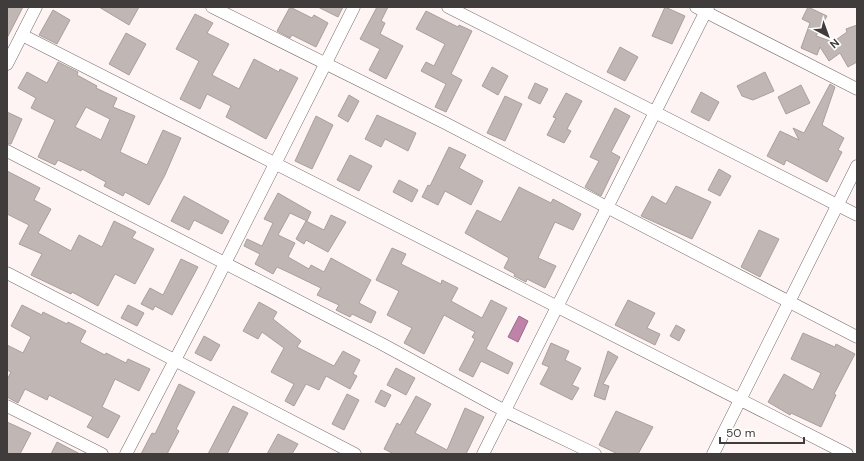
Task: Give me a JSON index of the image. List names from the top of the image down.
{
  "scale_bar": "50 m",
  "north": "bottom right"
}
